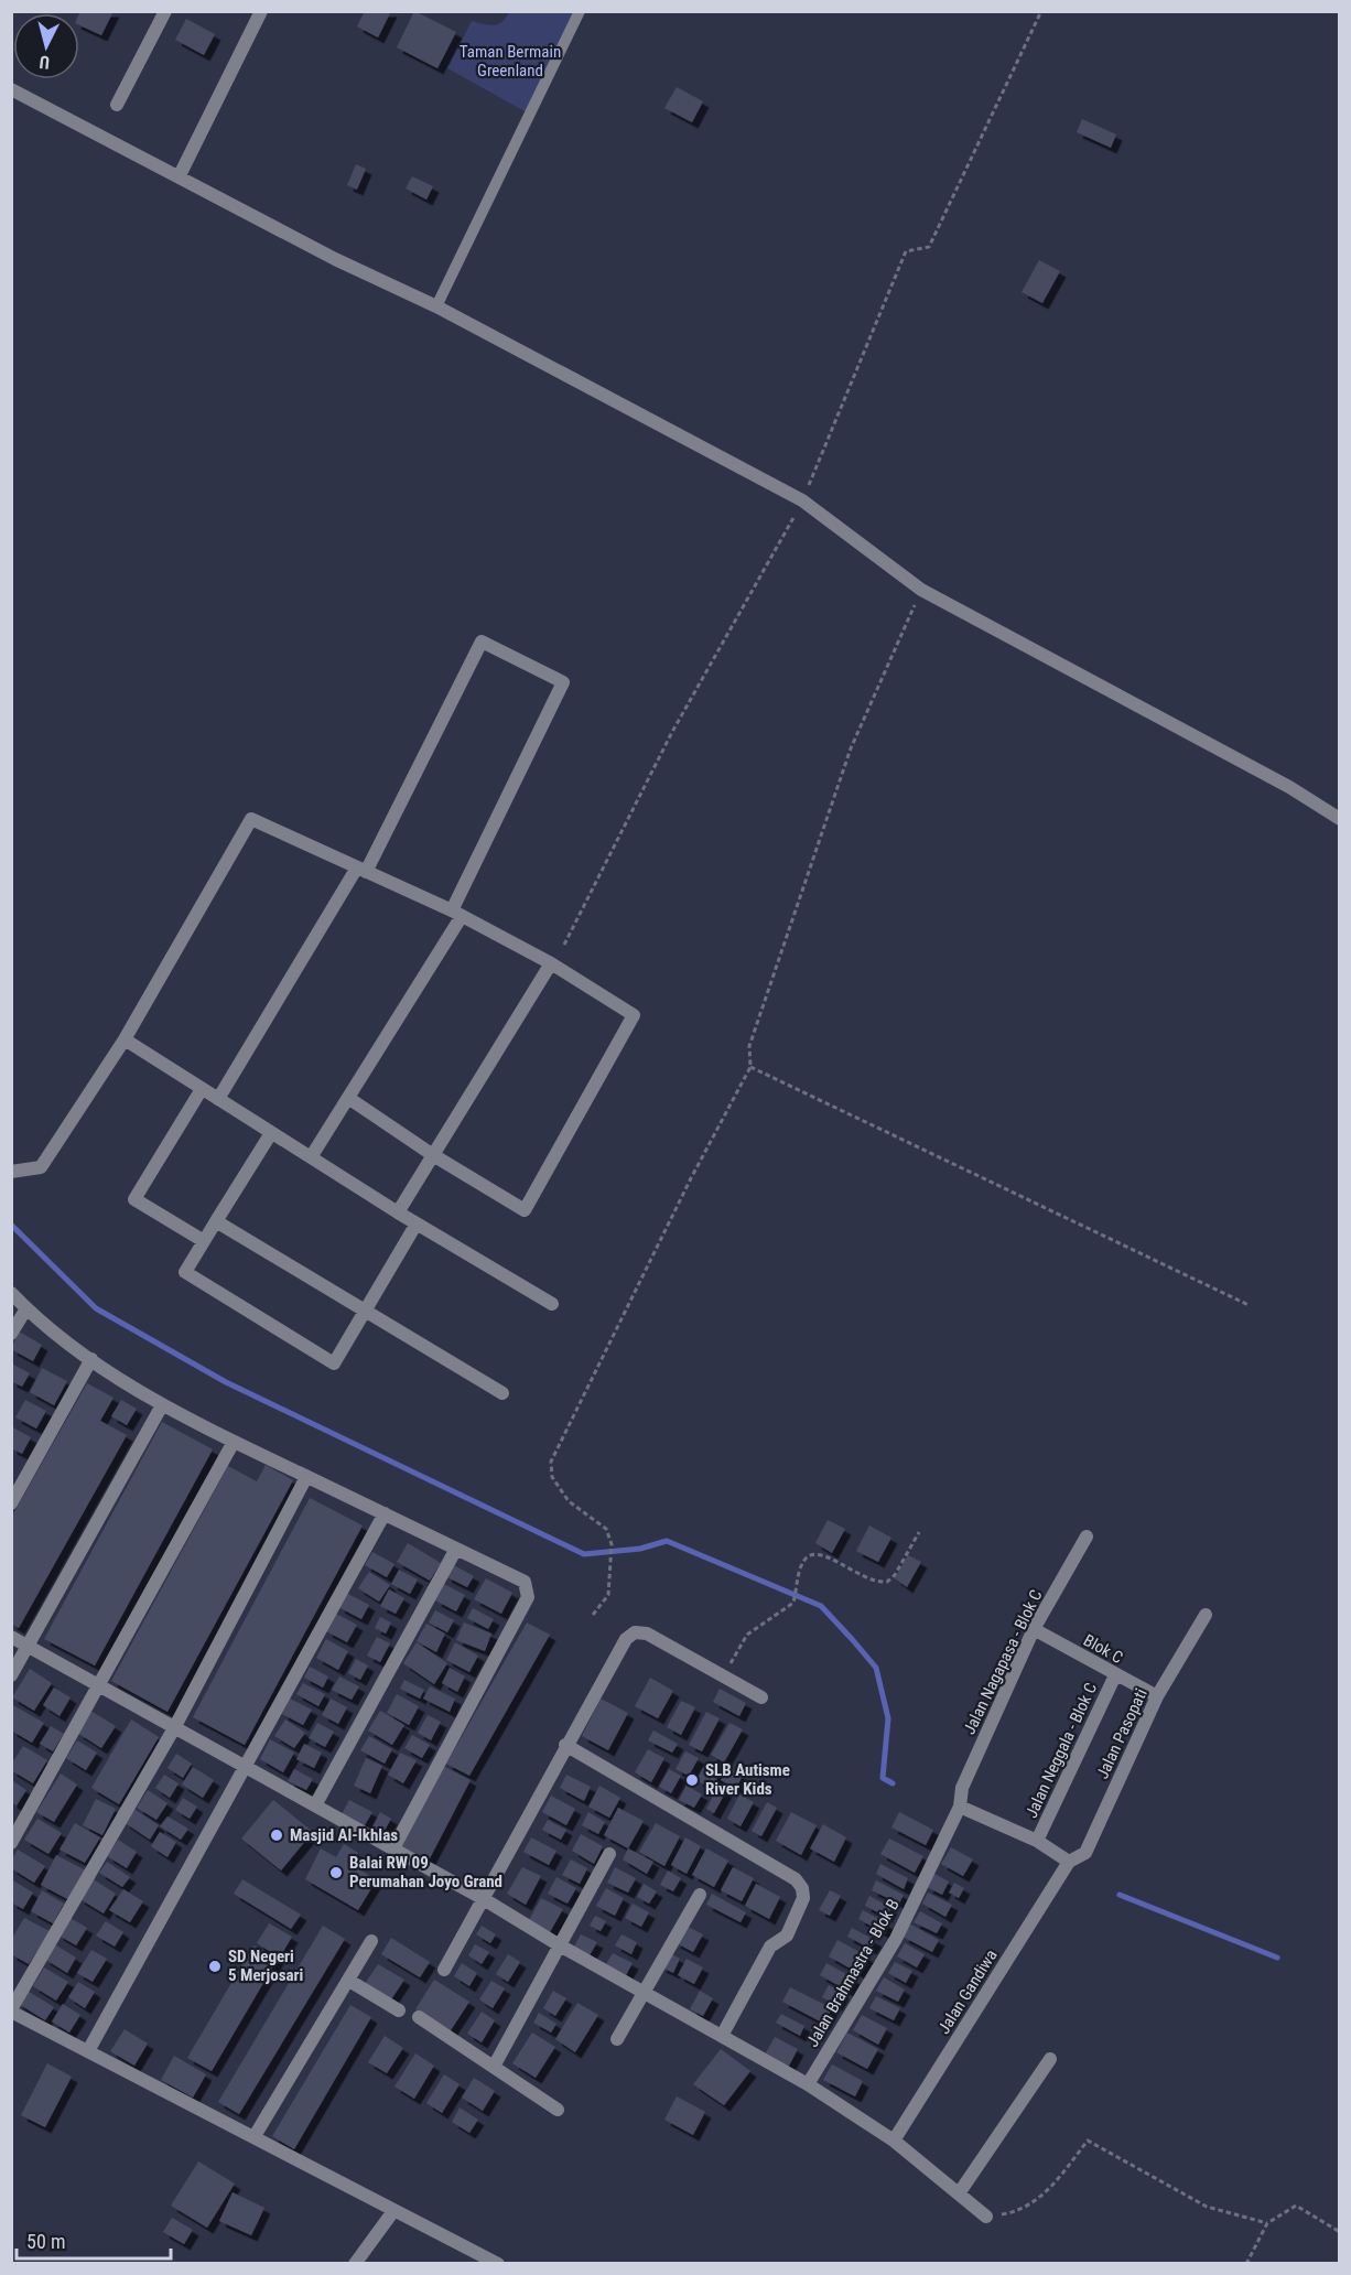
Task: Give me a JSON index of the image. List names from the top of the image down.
{
  "streets": {
    "street": [
      "Blok C",
      "Jalan Nagapasa - Blok C",
      "Jalan Pasopati",
      "Jalan Neggala - Blok C",
      "Jalan Brahmastra - Blok B",
      "Jalan Gandiwa"
    ]
  },
  "crossings": [
    ["Blok C", "Jalan Nagapasa - Blok C"],
    ["Blok C", "Jalan Pasopati"],
    ["Blok C", "Jalan Neggala - Blok C"],
    ["Jalan Nagapasa - Blok C", "Jalan Brahmastra - Blok B"],
    ["Jalan Pasopati", "Jalan Gandiwa"]
  ],
  "parks": ["Taman Bermain Greenland"],
  "places": [
    "SLB Autisme River Kids",
    "Masjid Al-Ikhlas",
    "Balai RW 09 Perumahan Joyo Grand",
    "SD Negeri 5 Merjosari"
  ],
  "scale_bar": "50 m",
  "north": "bottom"
}
